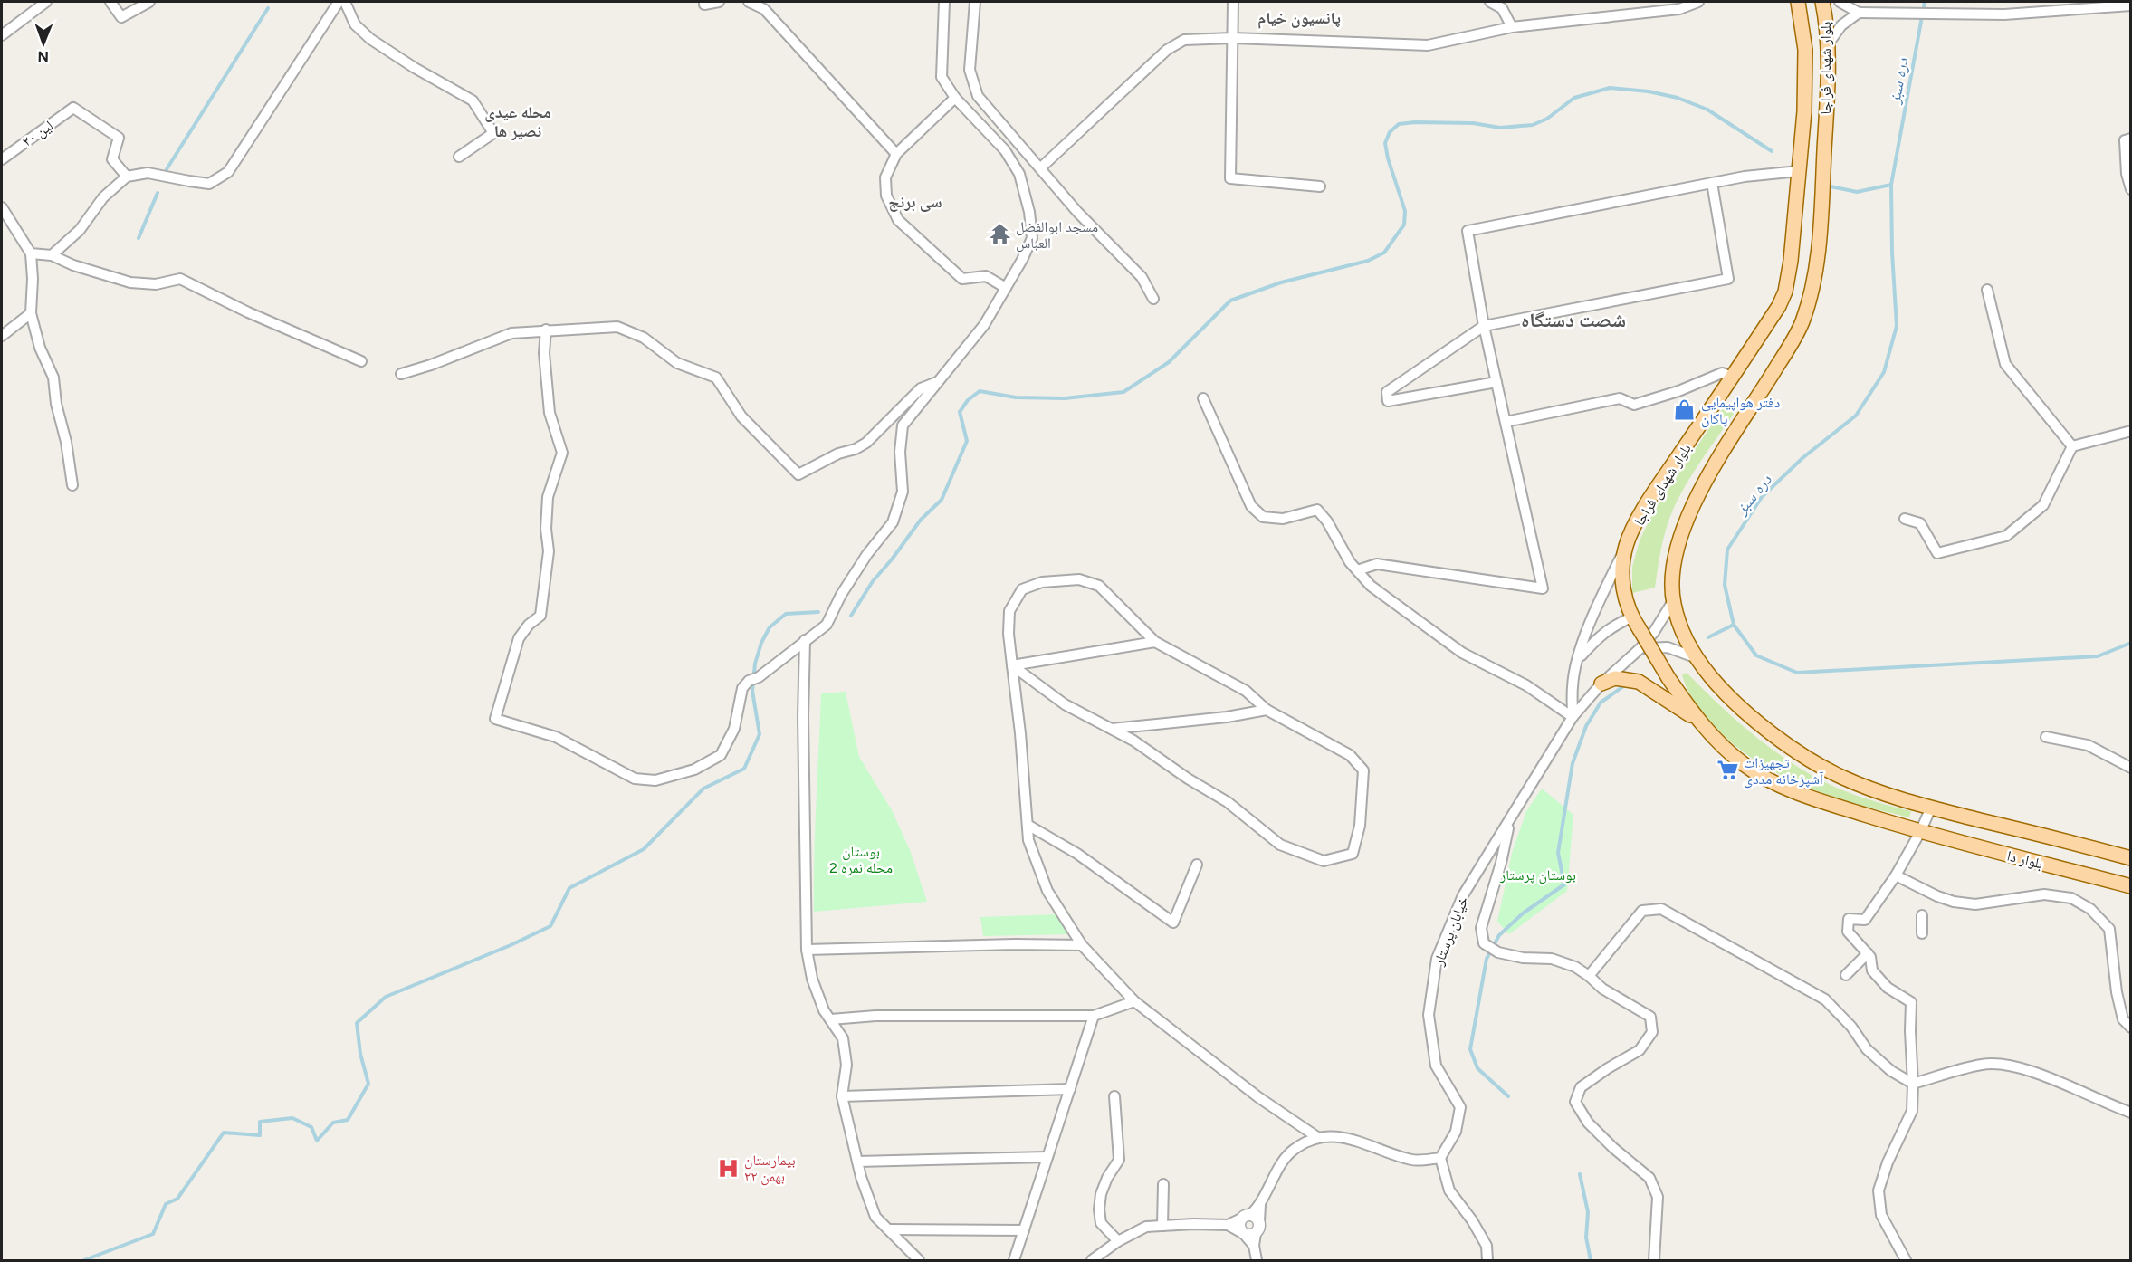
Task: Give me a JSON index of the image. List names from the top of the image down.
{
  "streets": {
    "main road": ["بلوار شهدای فراجا", "بلوار دا"],
    "street": ["لین ۲۰", "خیابان پرستار"]
  },
  "crossings": [
    ["بلوار شهدای فراجا", "بلوار دا"],
    ["بلوار شهدای فراجا", "خیابان پرستار"]
  ],
  "districts": [
    "پانسیون خیام",
    "محله عیدی نصیر ها",
    "سی برنج",
    "شصت دستگاه"
  ],
  "water": ["دره سبز"],
  "parks": ["بوستان محله نمره 2", "بوستان پرستار"],
  "places": {
    "temple": ["مسجد ابوالفضل العباس"],
    "shop": ["دفتر هواپیمایی پاکان"],
    "supermarket": ["تجهیزات آشپزخانه مددی"],
    "hospital": ["بیمارستان ۲۲ بهمن"]
  },
  "north": "bottom"
}
